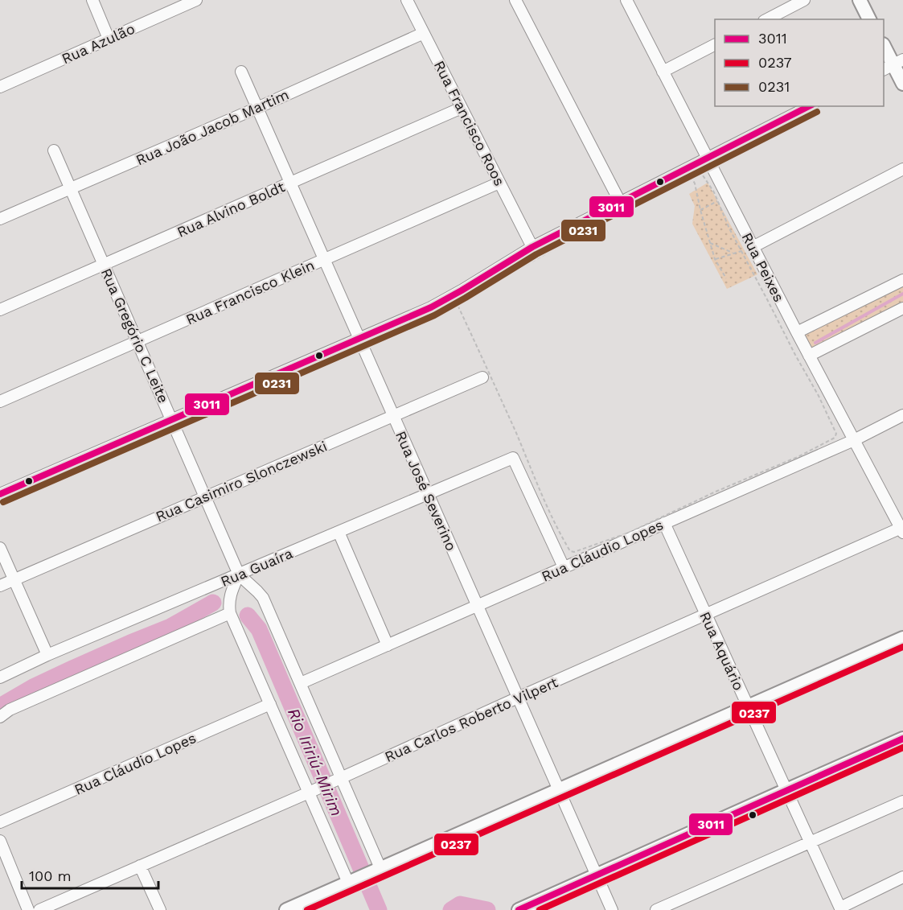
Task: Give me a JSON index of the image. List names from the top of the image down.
{
  "streets": {
    "street": [
      "Rua Azulão",
      "Rua Francisco Roos",
      "Rua João Jacob Martim",
      "Rua Alvino Boldt",
      "Rua Peixes",
      "Rua Francisco Klein",
      "Rua Gregório C Leite",
      "Rua Casimiro Slonczewski",
      "Rua José Severino",
      "Rua Cláudio Lopes",
      "Rua Guaíra",
      "Rua Aquário",
      "Rua Carlos Roberto Vilpert"
    ]
  },
  "crossings": [
    ["Rua Francisco Roos", "Rua João Jacob Martim"],
    ["Rua Francisco Roos", "Rua Alvino Boldt"],
    ["Rua Francisco Roos", "Rua Francisco Klein"],
    ["Rua João Jacob Martim", "Rua Gregório C Leite"],
    ["Rua João Jacob Martim", "Rua José Severino"],
    ["Rua Alvino Boldt", "Rua Gregório C Leite"],
    ["Rua Alvino Boldt", "Rua José Severino"],
    ["Rua Peixes", "Rua Cláudio Lopes"],
    ["Rua Peixes", "Rua Carlos Roberto Vilpert"],
    ["Rua Francisco Klein", "Rua Gregório C Leite"],
    ["Rua Francisco Klein", "Rua José Severino"],
    ["Rua Gregório C Leite", "Rua Casimiro Slonczewski"],
    ["Rua Gregório C Leite", "Rua Cláudio Lopes"],
    ["Rua Gregório C Leite", "Rua Guaíra"],
    ["Rua Gregório C Leite", "Rua Carlos Roberto Vilpert"],
    ["Rua Casimiro Slonczewski", "Rua José Severino"],
    ["Rua José Severino", "Rua Cláudio Lopes"],
    ["Rua José Severino", "Rua Guaíra"],
    ["Rua José Severino", "Rua Carlos Roberto Vilpert"],
    ["Rua Cláudio Lopes", "Rua Guaíra"],
    ["Rua Cláudio Lopes", "Rua Aquário"],
    ["Rua Aquário", "Rua Carlos Roberto Vilpert"]
  ],
  "water": ["Rio Iririú-Mirim"],
  "lines": ["transit line 3011", "transit line 0231", "transit line 0237"],
  "legend": ["3011", "0237", "0231"],
  "scale_bar": "100 m"
}
